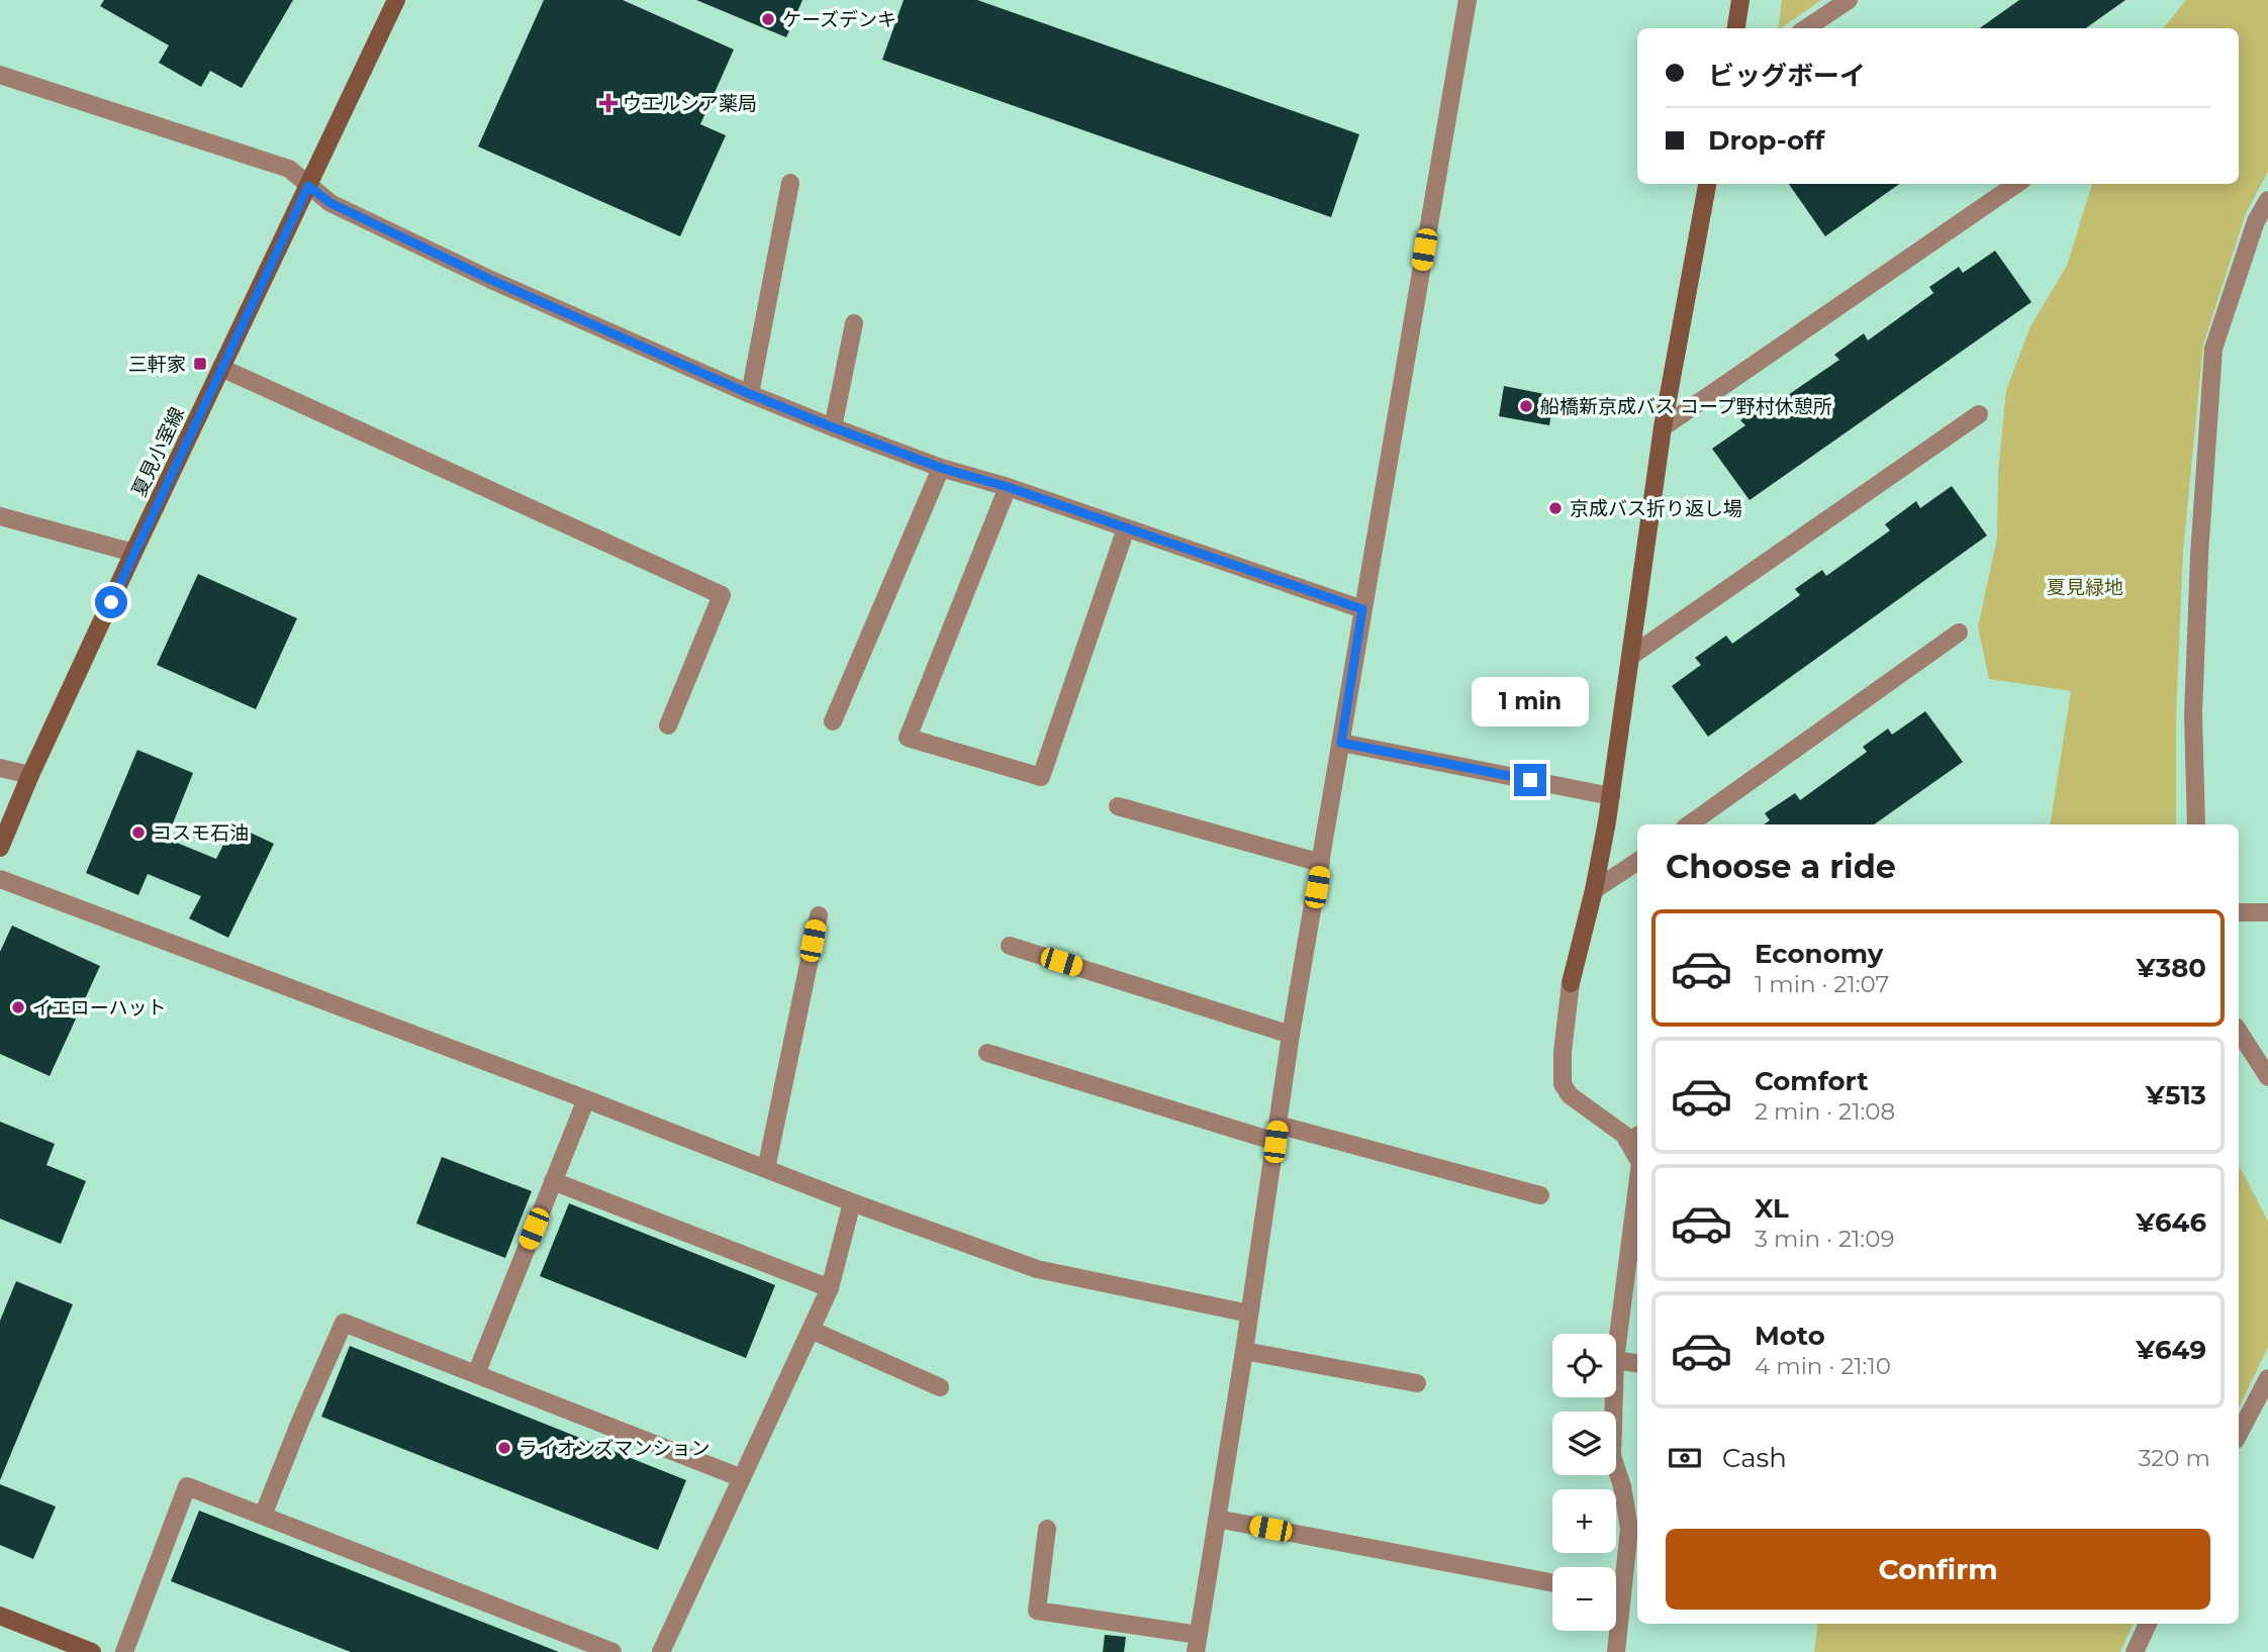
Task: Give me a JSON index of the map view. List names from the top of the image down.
{
  "streets": {
    "street": ["夏見小室線"]
  },
  "parks": ["夏見緑地"],
  "places": {
    "other": [
      "ケーズデンキ",
      "船橋新京成バス コープ野村休憩所",
      "京成バス折り返し場",
      "コスモ石油",
      "イエローハット",
      "ライオンズマンション"
    ],
    "health": ["ウエルシア薬局"],
    "transit": ["三軒家"]
  },
  "page": {
    "banner": ["ビッグボーイ", "Drop-off"],
    "bubble": "1 min",
    "heading": "Choose a ride",
    "list": [
      {
        "name": "Economy",
        "note": "1 min · 21:07",
        "value": "¥380"
      },
      {
        "name": "Comfort",
        "note": "2 min · 21:08",
        "value": "¥513"
      },
      {
        "name": "XL",
        "note": "3 min · 21:09",
        "value": "¥646"
      },
      {
        "name": "Moto",
        "note": "4 min · 21:10",
        "value": "¥649"
      }
    ],
    "map_buttons": ["+", "−"],
    "pay": ["Cash", "320 m"],
    "buttons": "Confirm"
  }
}
